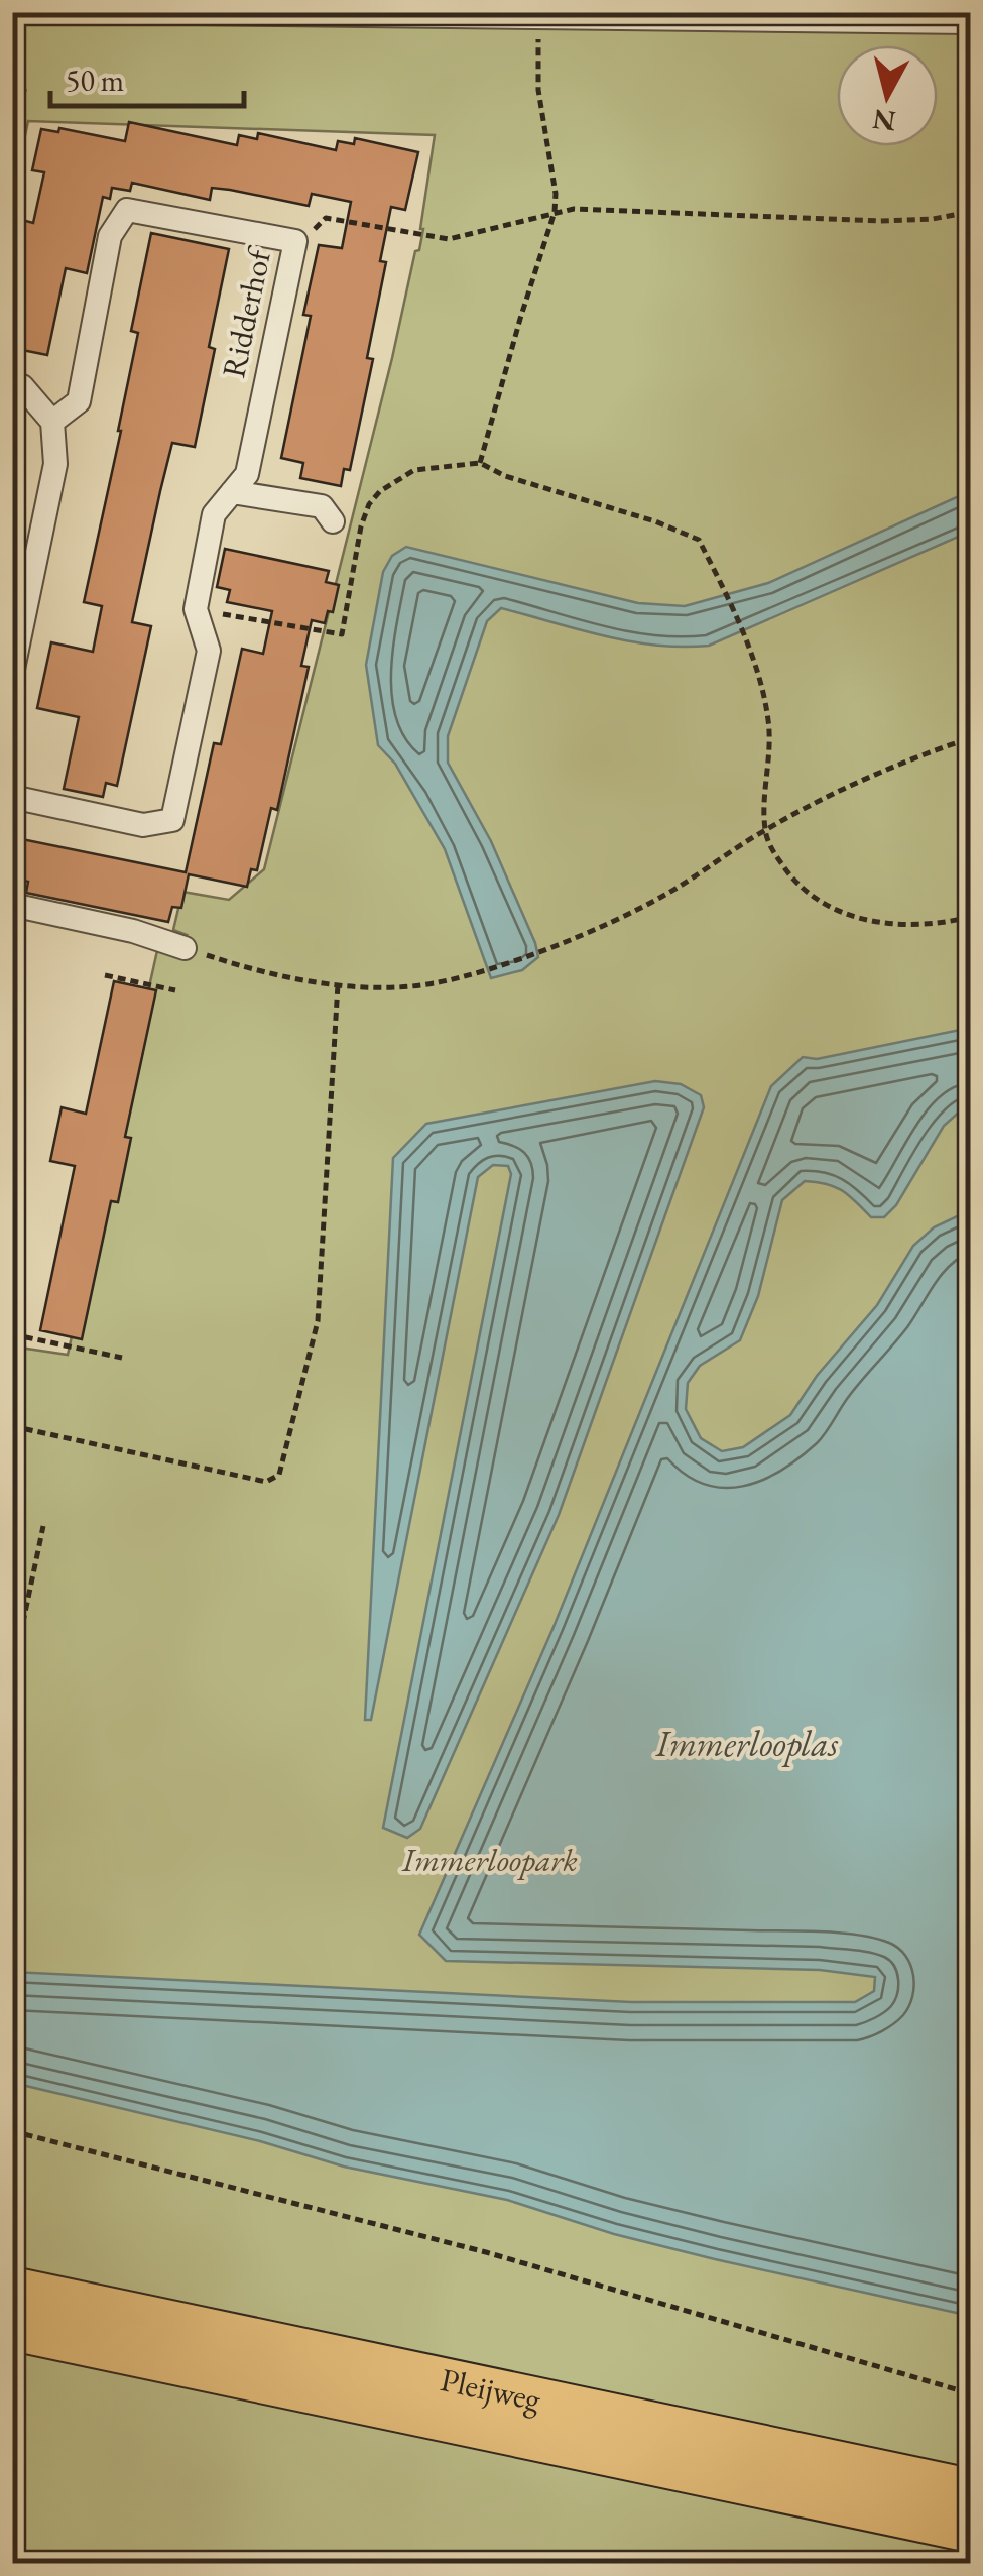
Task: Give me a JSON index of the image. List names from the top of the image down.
{
  "streets": {
    "highway": ["Pleijweg"],
    "street": ["Ridderhof"]
  },
  "water": ["Immerlooplas"],
  "parks": ["Immerloopark"],
  "scale_bar": "50 m",
  "north": "bottom"
}
